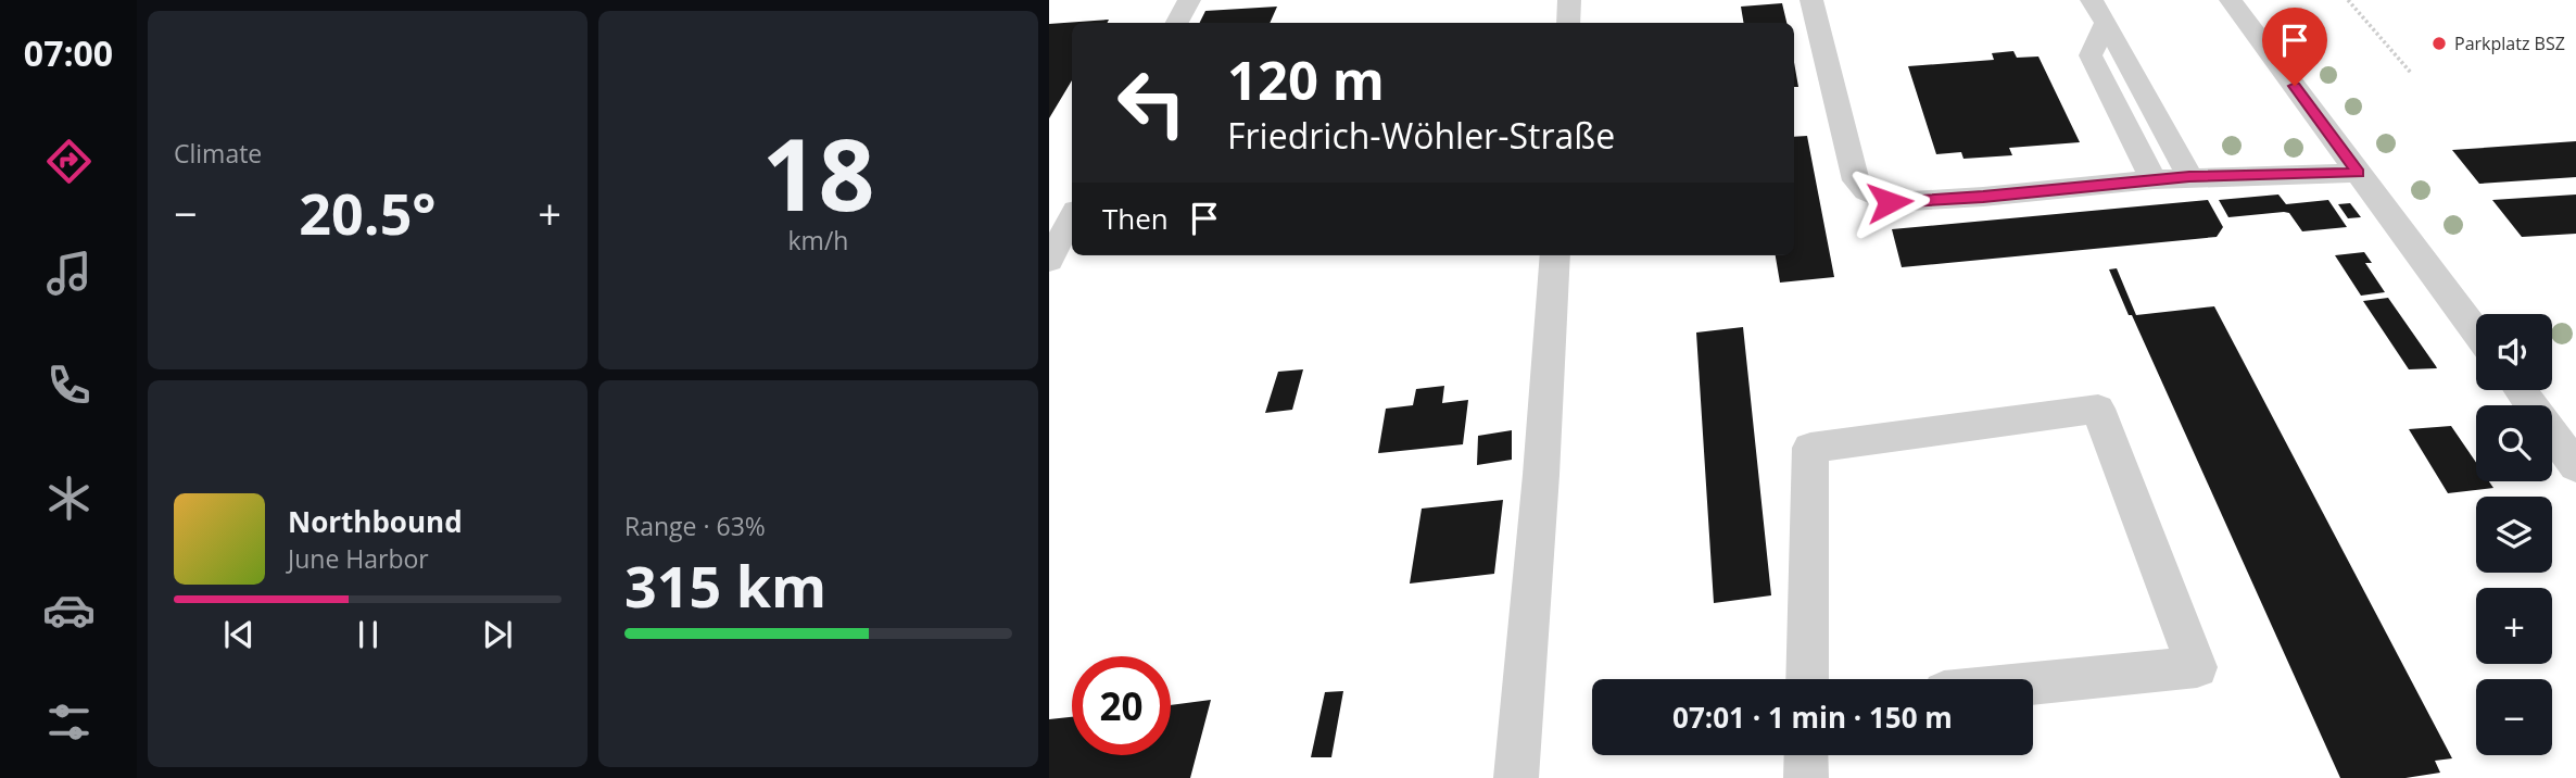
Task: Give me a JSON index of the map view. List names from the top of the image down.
{
  "places": ["Parkplatz BSZ"],
  "page": {
    "tabs": "07:00",
    "tile": [
      "Climate",
      ["18", "km/h"],
      ["Range · 63%", "315 km"]
    ],
    "turn": ["120 m", "Friedrich-Wöhler-Straße"],
    "heat": ["−", "20.5°", "+"],
    "then": "Then",
    "map_buttons": ["+", "−"],
    "song": ["Northbound", "June Harbor"],
    "limit": "20",
    "trip": "07:01 · 1 min · 150 m"
  }
}
